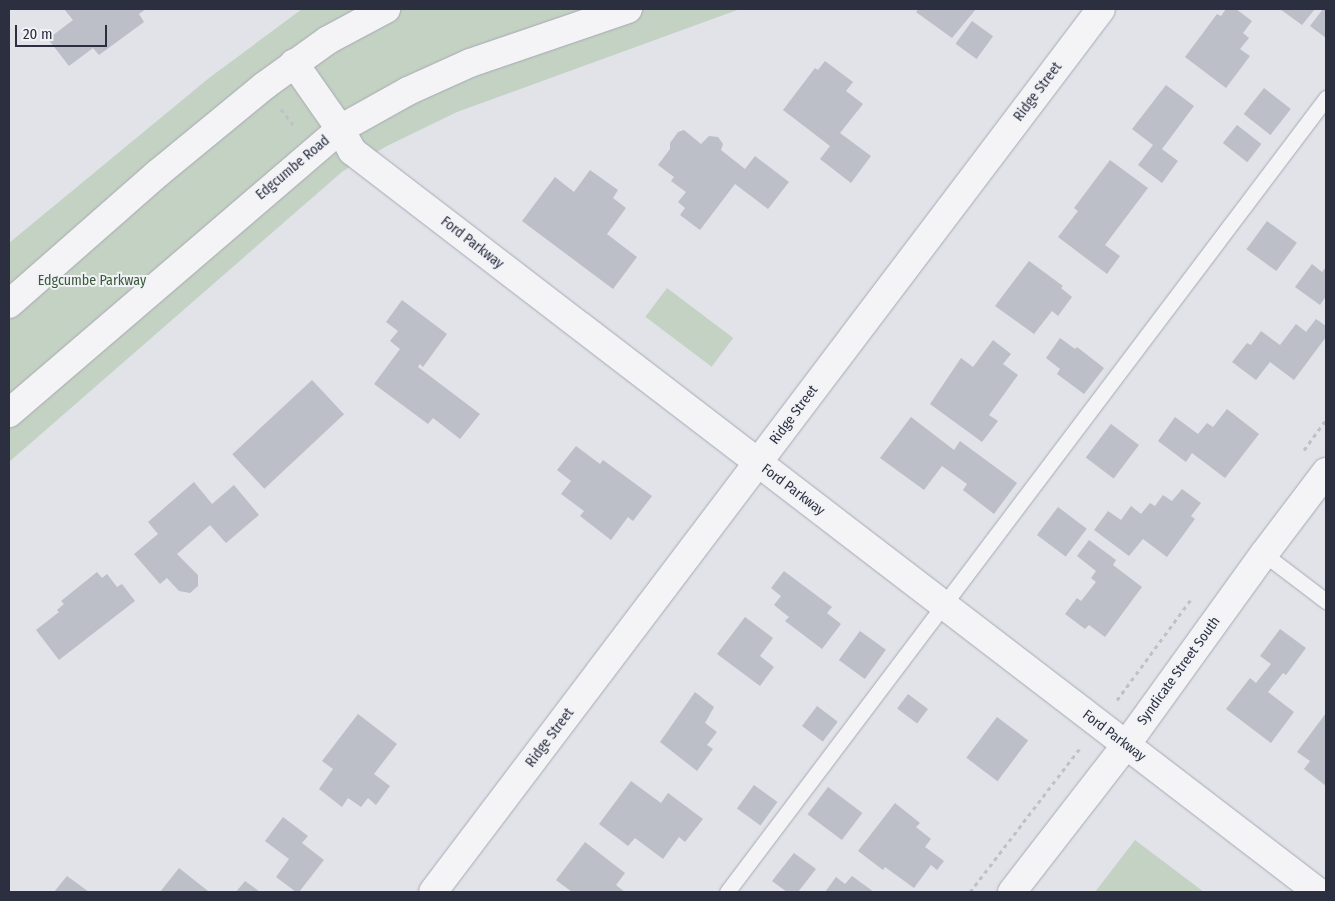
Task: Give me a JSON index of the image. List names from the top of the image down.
{
  "streets": {
    "street": [
      "Ridge Street",
      "Edgcumbe Road",
      "Ford Parkway",
      "Syndicate Street South"
    ]
  },
  "crossings": [
    ["Ridge Street", "Ford Parkway"],
    ["Edgcumbe Road", "Ford Parkway"],
    ["Ford Parkway", "Syndicate Street South"]
  ],
  "parks": ["Edgcumbe Parkway"],
  "scale_bar": "20 m"
}
